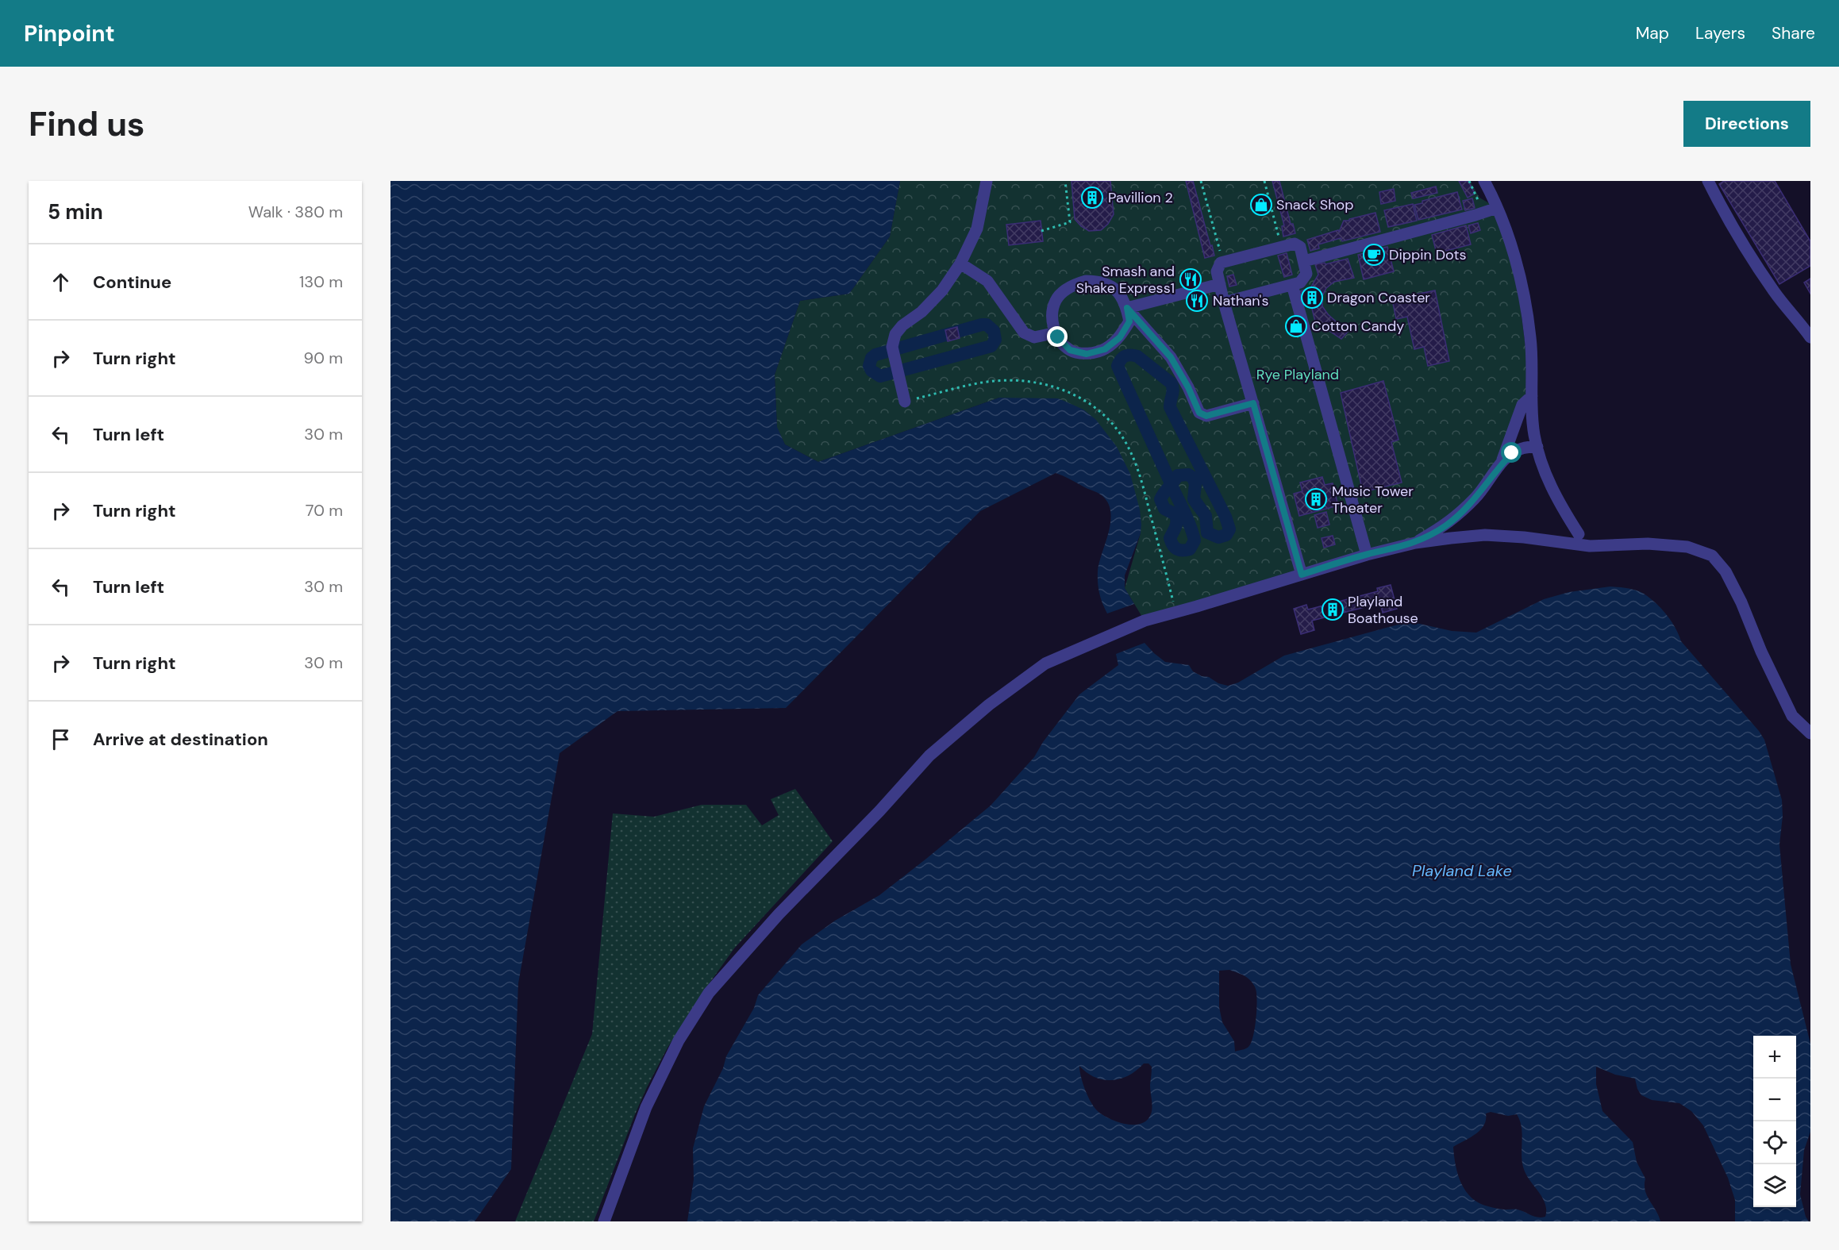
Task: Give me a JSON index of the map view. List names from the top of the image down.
{
  "water": ["Playland Lake"],
  "parks": ["Rye Playland"],
  "places": {
    "building": [
      "Pavillion 2",
      "Dragon Coaster",
      "Music Tower Theater",
      "Playland Boathouse"
    ],
    "shop": ["Snack Shop", "Cotton Candy"],
    "cafe": ["Dippin Dots"],
    "restaurant": ["Smash and Shake Express1", "Nathan's"]
  },
  "page": {
    "header": "Pinpoint",
    "nav": ["Map", "Layers", "Share"],
    "buttons": "Directions",
    "title": "Find us",
    "heading": ["5 min", "Walk · 380 m"],
    "list": [
      ["Continue", "130 m"],
      ["Turn right", "90 m"],
      ["Turn left", "30 m"],
      ["Turn right", "70 m"],
      ["Turn left", "30 m"],
      ["Turn right", "30 m"],
      "Arrive at destination"
    ],
    "map_buttons": ["+", "−"]
  }
}
